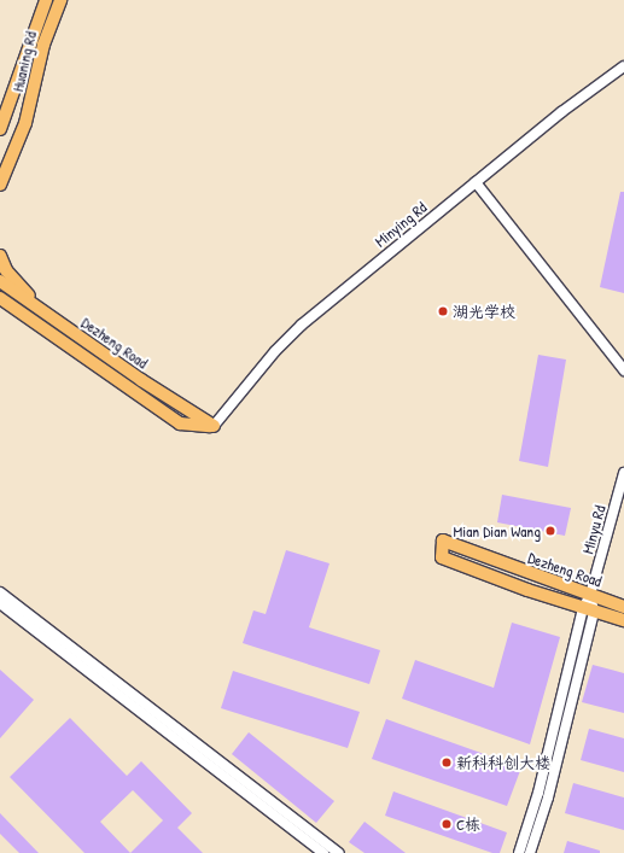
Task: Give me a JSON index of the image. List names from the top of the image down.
{
  "streets": {
    "main road": ["Huaning Rd", "Dezheng Road"],
    "street": ["Minying Rd", "Minyu Rd"]
  },
  "crossings": [
    ["Minying Rd", "Dezheng Road"],
    ["Dezheng Road", "Minyu Rd"]
  ],
  "places": [
    "湖光学校",
    "Mian Dian Wang",
    "新科科创大楼",
    "C栋"
  ]
}
